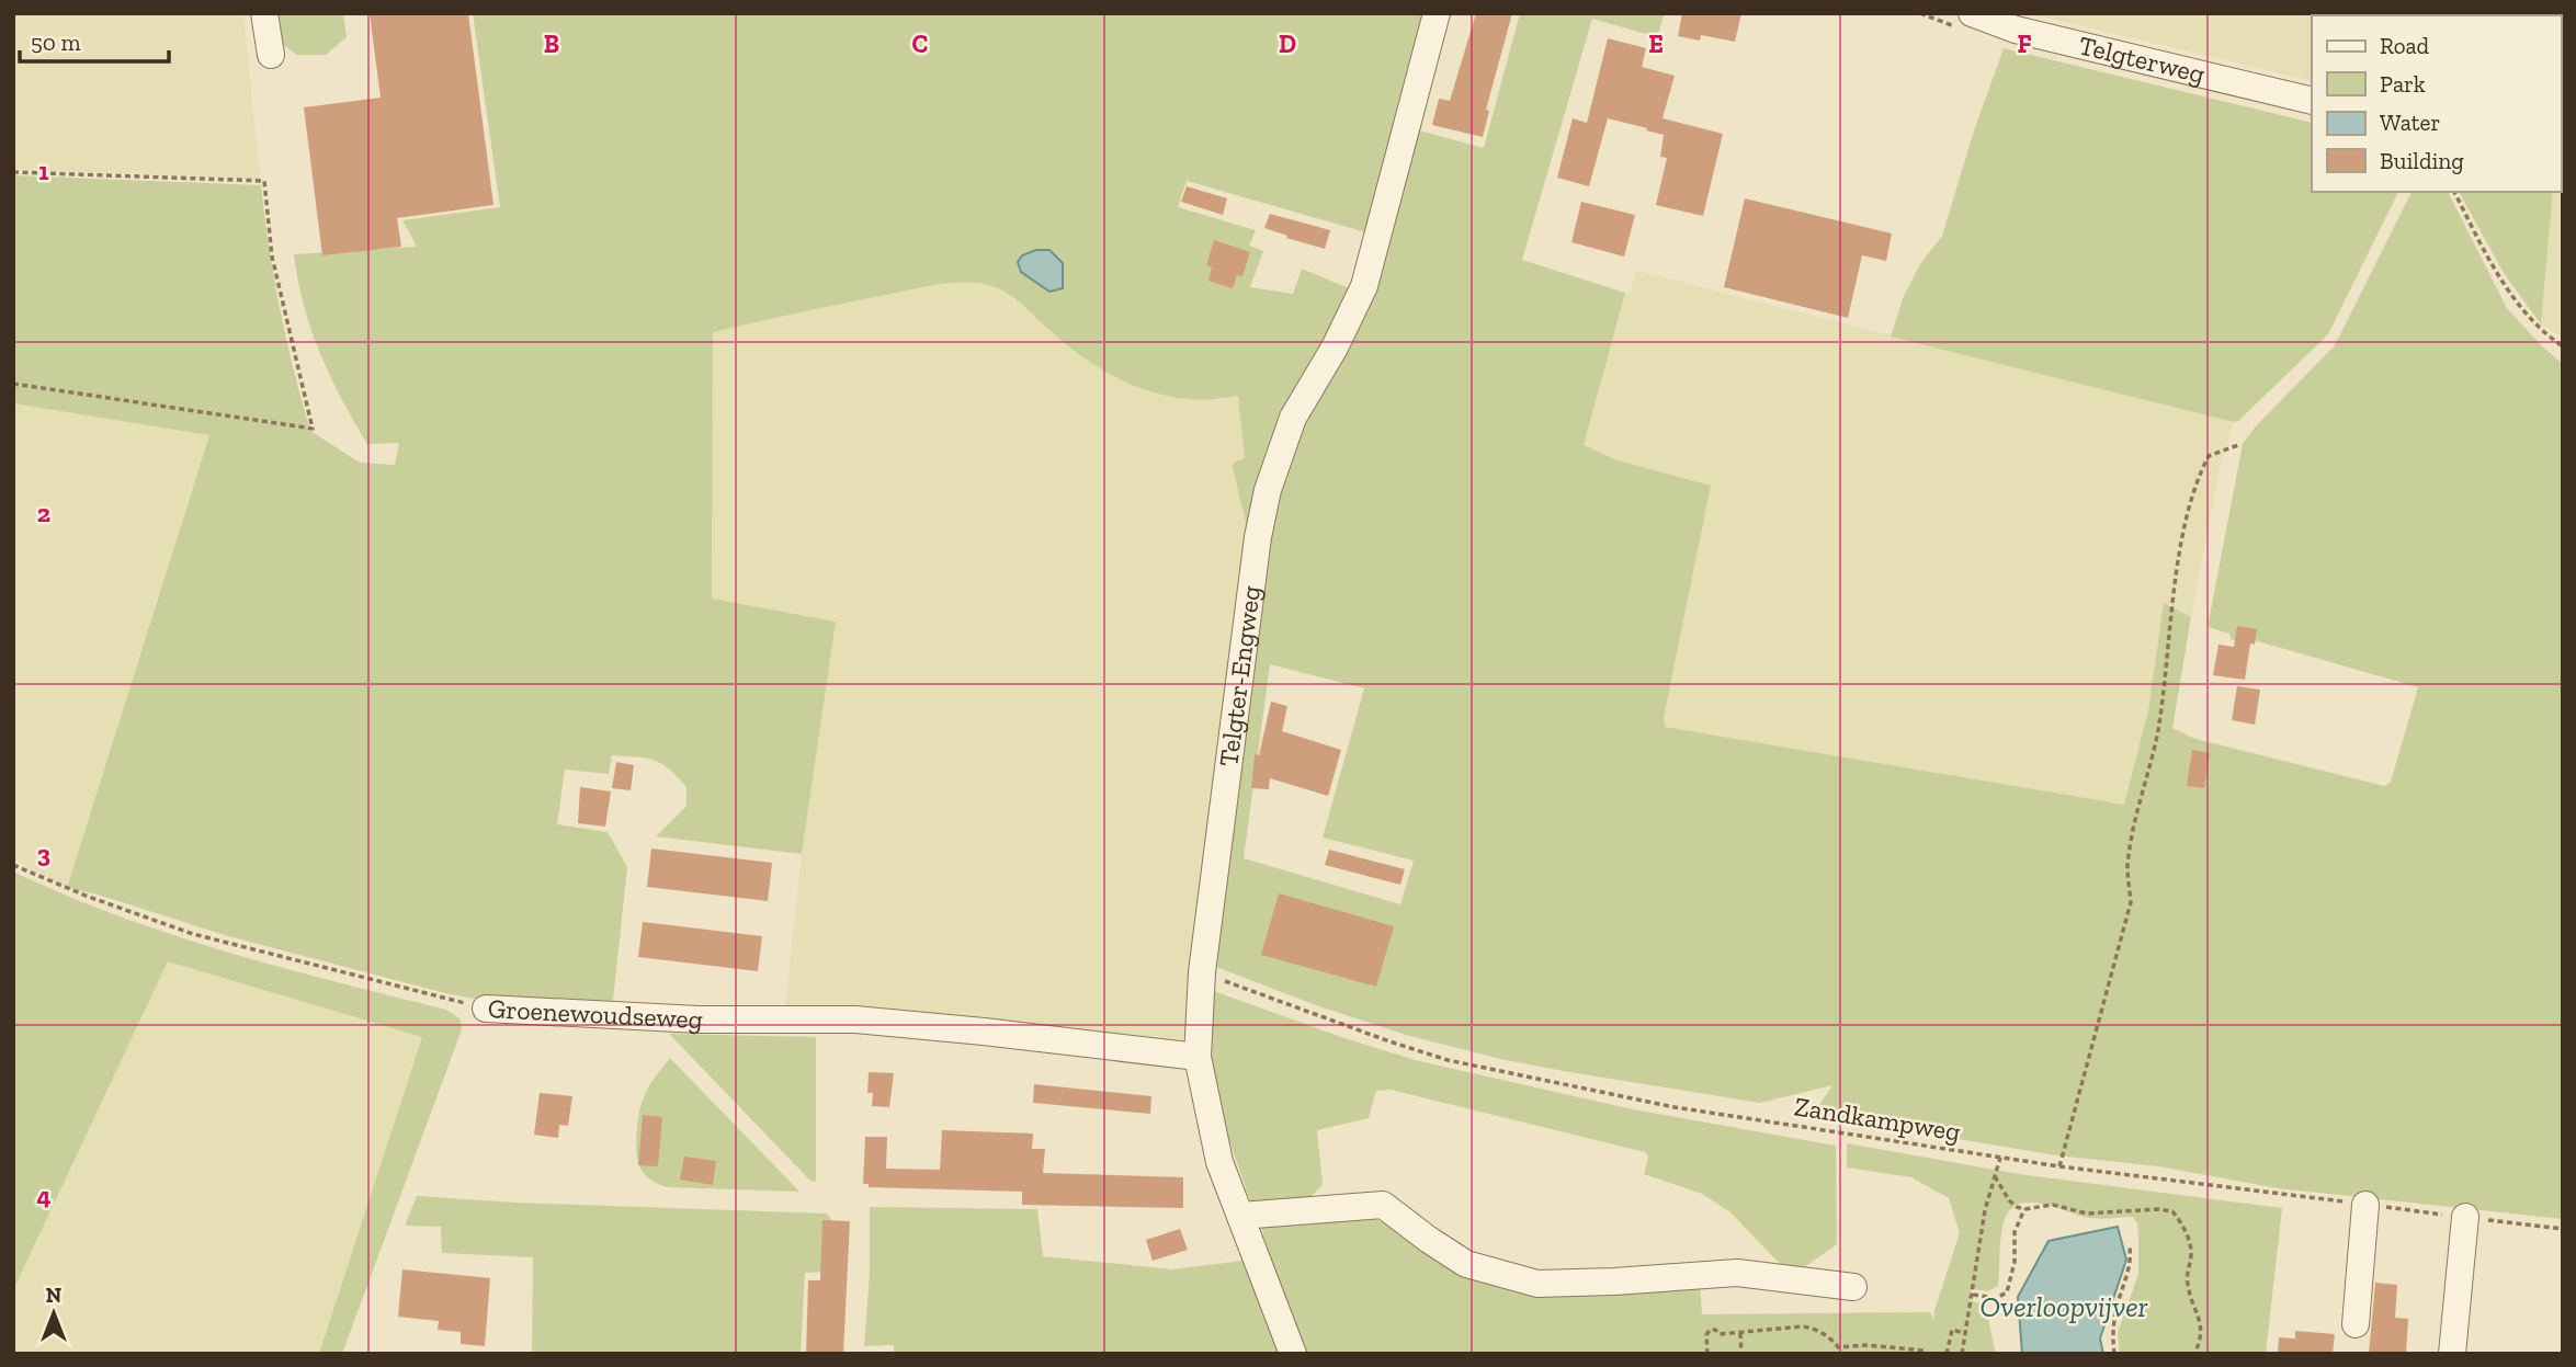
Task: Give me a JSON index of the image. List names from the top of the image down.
{
  "streets": {
    "street": ["Telgterweg", "Telgter-Engweg", "Groenewoudseweg"],
    "path": ["Zandkampweg"]
  },
  "crossings": [
    ["Telgter-Engweg", "Groenewoudseweg"],
    ["Telgter-Engweg", "Zandkampweg"]
  ],
  "water": ["Overloopvijver"],
  "legend": [
    "Road",
    "Park",
    "Water",
    "Building"
  ],
  "scale_bar": "50 m",
  "north": "top",
  "grid": {
    "columns": [
      "B",
      "C",
      "D",
      "E",
      "F"
    ],
    "rows": [
      "1",
      "2",
      "3",
      "4"
    ]
  }
}
